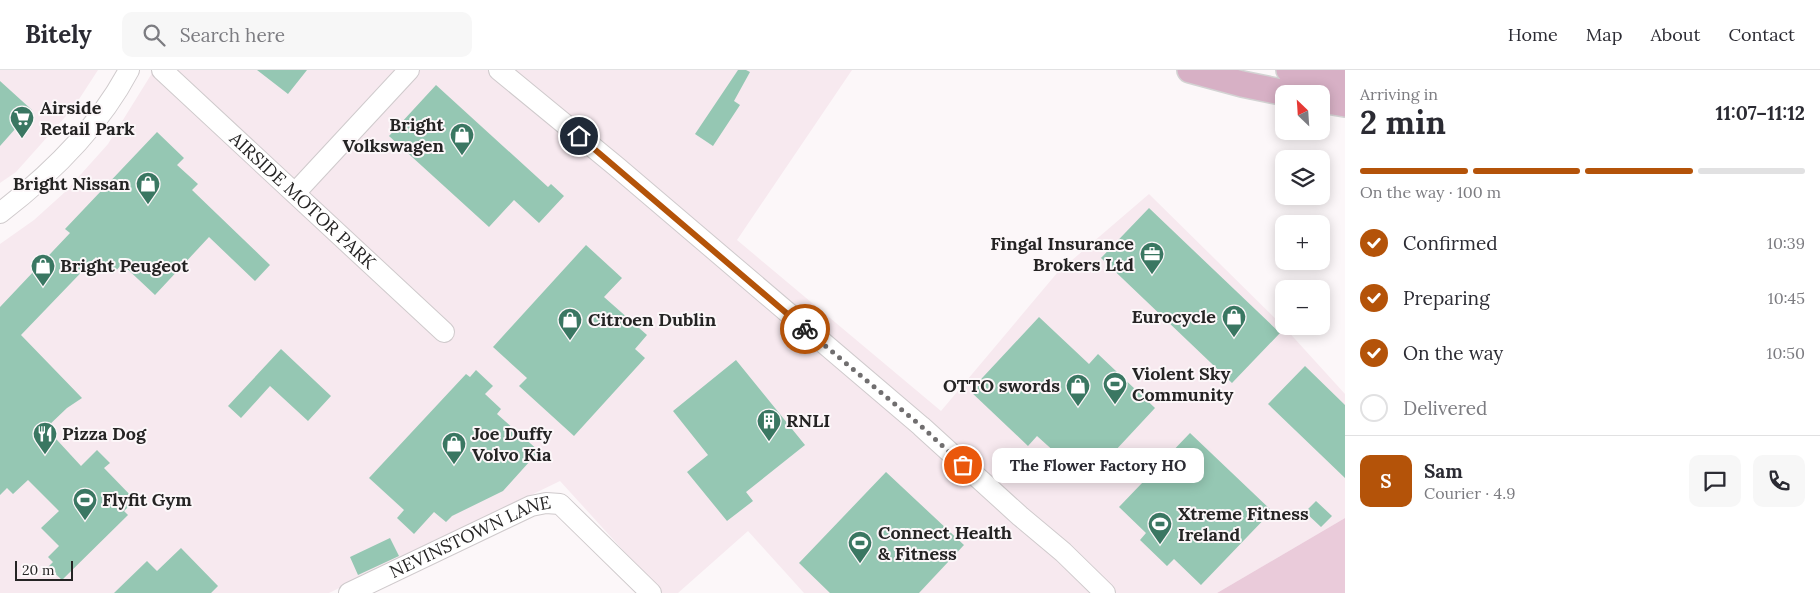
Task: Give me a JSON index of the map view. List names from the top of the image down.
{
  "streets": {
    "street": ["AIRSIDE MOTOR PARK", "NEVINSTOWN LANE"]
  },
  "places": {
    "supermarket": ["Airside Retail Park"],
    "shop": [
      "Bright Volkswagen",
      "Bright Nissan",
      "Bright Peugeot",
      "Eurocycle",
      "Citroen Dublin",
      "OTTO swords",
      "Joe Duffy Volvo Kia"
    ],
    "office": ["Fingal Insurance Brokers Ltd"],
    "sports": [
      "Violent Sky Community",
      "Flyfit Gym",
      "Xtreme Fitness Ireland",
      "Connect Health & Fitness"
    ],
    "building": ["RNLI"],
    "restaurant": ["Pizza Dog"],
    "other": ["The Flower Factory HO"]
  },
  "scale_bar": "20 m",
  "north": "top left",
  "page": {
    "header": "Bitely",
    "search": "Search here",
    "nav": [
      "Home",
      "Map",
      "About",
      "Contact"
    ],
    "heading": ["2 min", "Arriving in", "11:07–11:12"],
    "panel": ["Sam", "Courier · 4.9"],
    "map_buttons": ["+", "−"],
    "bar": "On the way · 100 m",
    "list": [
      ["Confirmed", "10:39"],
      ["Preparing", "10:45"],
      ["On the way", "10:50"],
      "Delivered"
    ],
    "bubble": "The Flower Factory HO",
    "round": "S",
    "scale": "20 m"
  }
}
